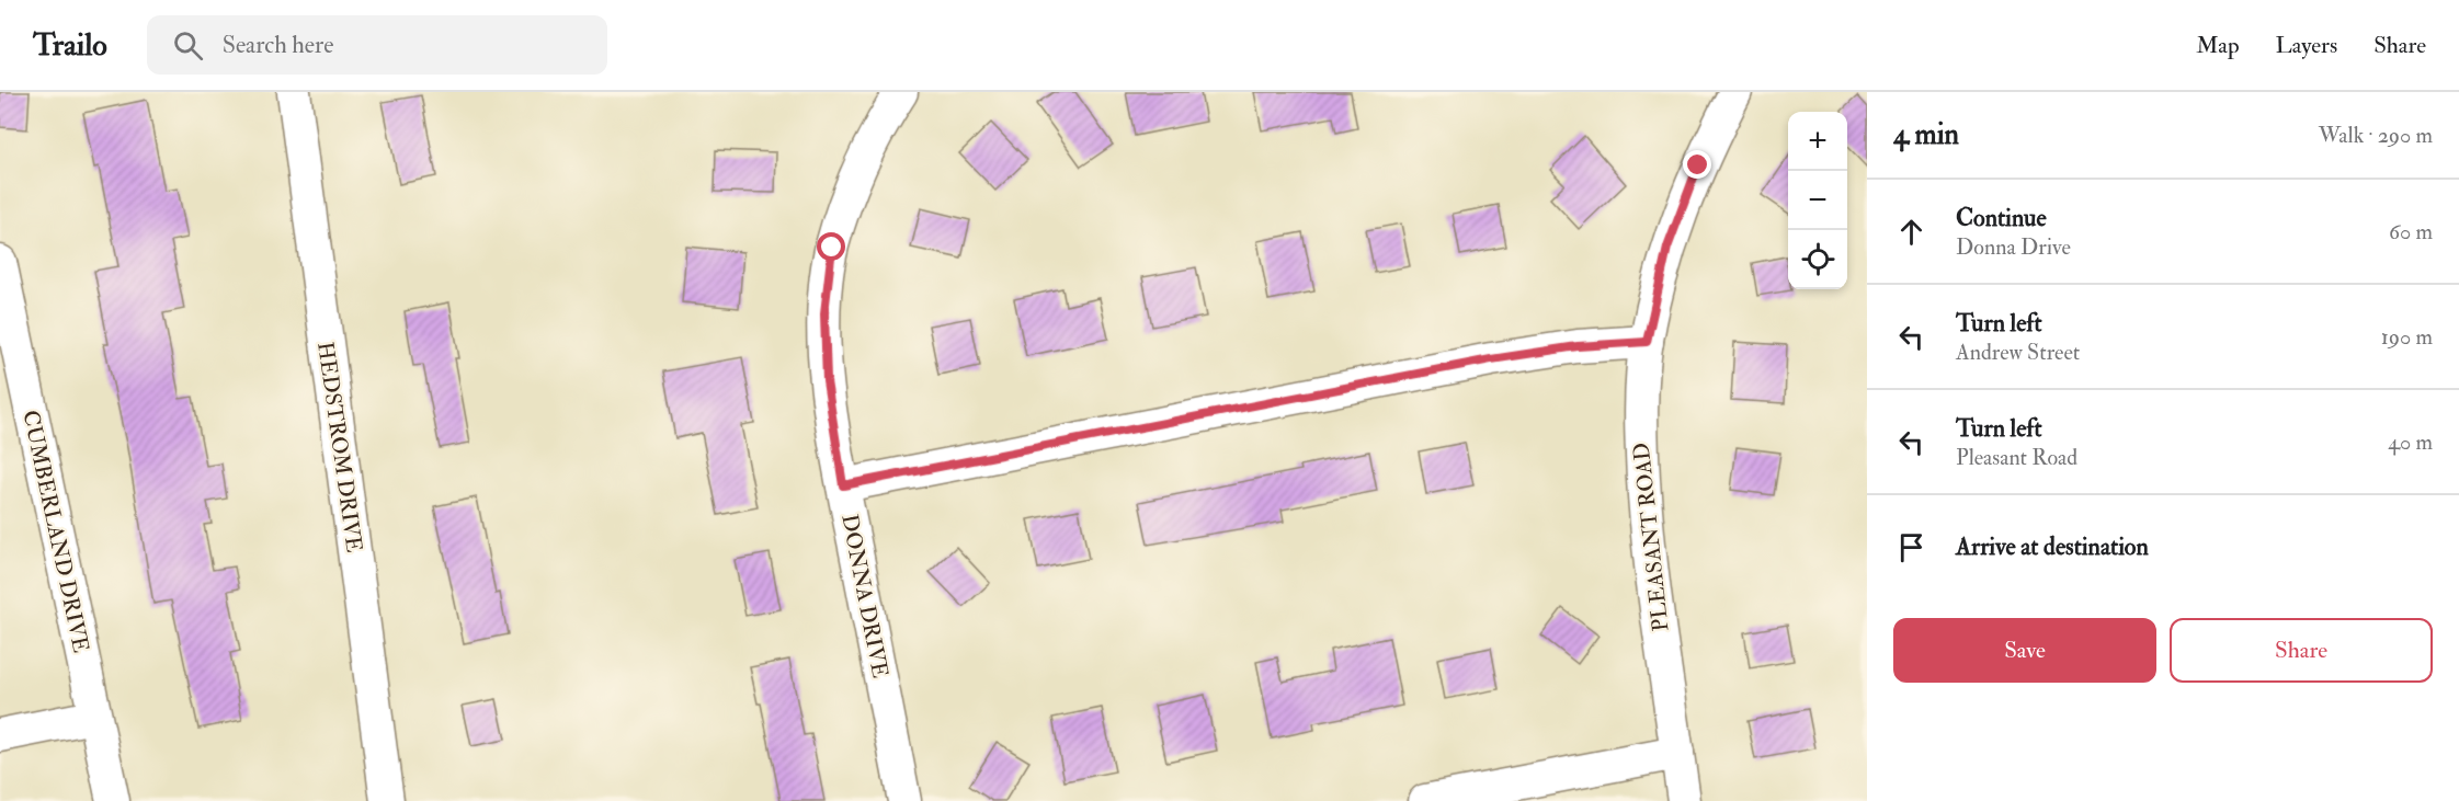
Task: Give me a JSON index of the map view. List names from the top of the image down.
{
  "streets": {
    "street": [
      "HEDSTROM DRIVE",
      "CUMBERLAND DRIVE",
      "PLEASANT ROAD",
      "DONNA DRIVE"
    ]
  },
  "page": {
    "header": "Trailo",
    "search": "Search here",
    "nav": ["Map", "Layers", "Share"],
    "heading": ["4 min", "Walk · 290 m"],
    "map_buttons": ["+", "−"],
    "list": [
      ["Continue", "Donna Drive", "60 m"],
      ["Turn left", "Andrew Street", "190 m"],
      ["Turn left", "Pleasant Road", "40 m"],
      "Arrive at destination"
    ],
    "buttons": ["Save", "Share"]
  }
}
